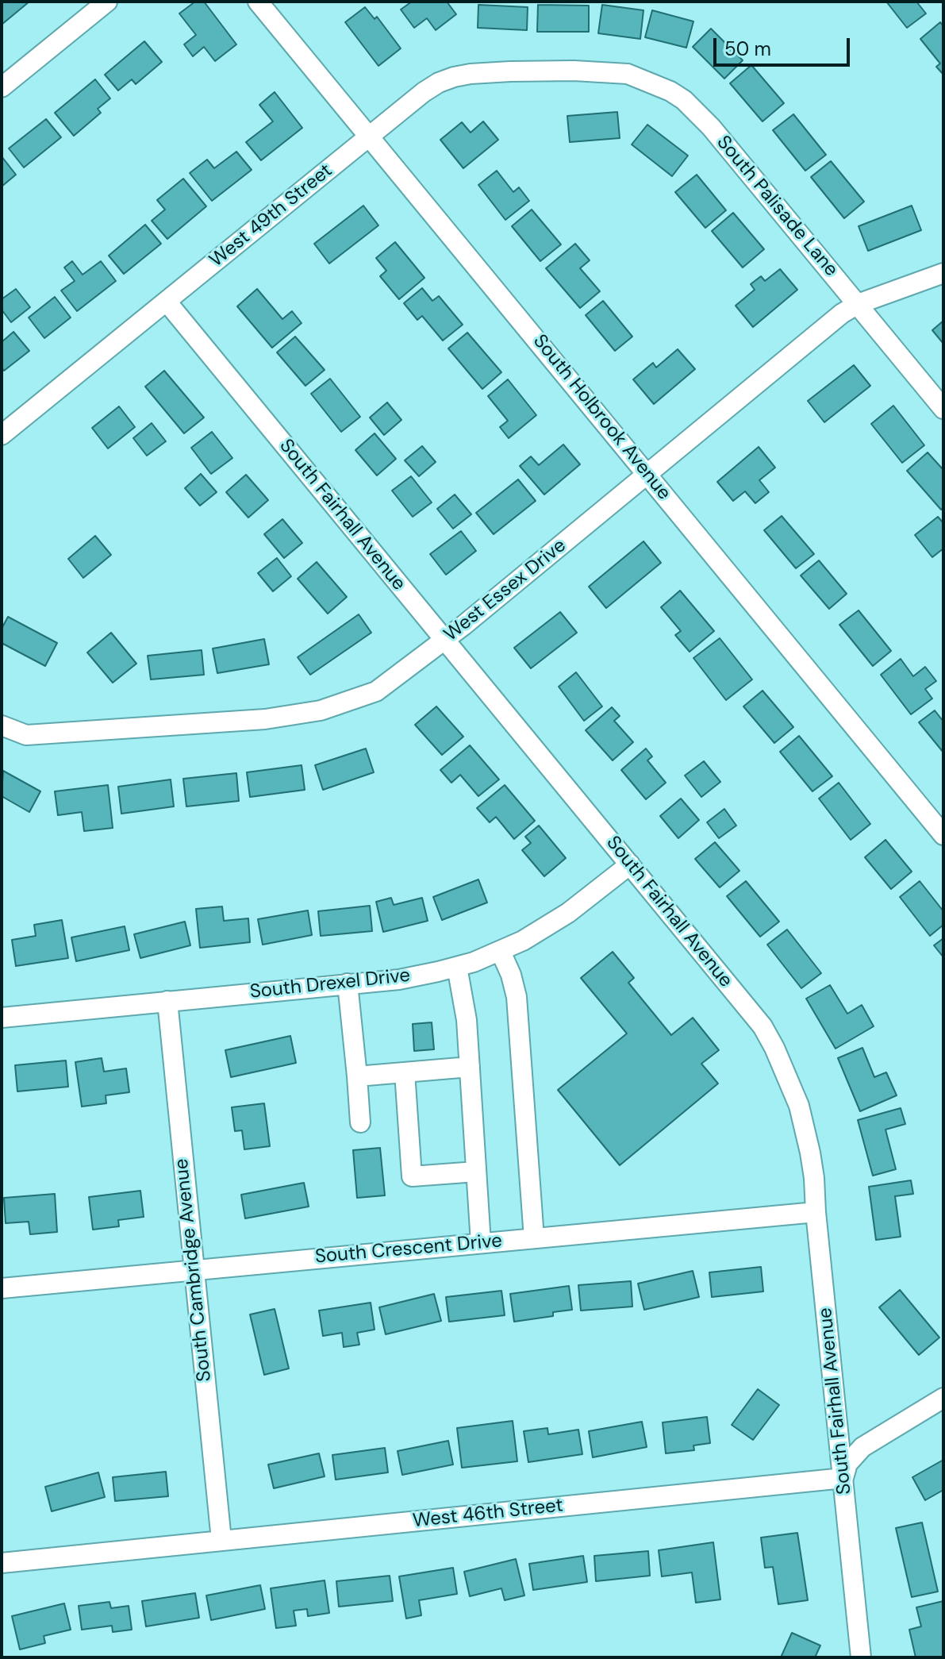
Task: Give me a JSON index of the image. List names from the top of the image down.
{
  "streets": {
    "street": [
      "South Palisade Lane",
      "West 49th Street",
      "South Holbrook Avenue",
      "South Fairhall Avenue",
      "West Essex Drive",
      "South Drexel Drive",
      "South Crescent Drive",
      "South Cambridge Avenue",
      "West 46th Street"
    ]
  },
  "crossings": [
    ["South Palisade Lane", "West 49th Street"],
    ["South Palisade Lane", "West Essex Drive"],
    ["West 49th Street", "South Holbrook Avenue"],
    ["West 49th Street", "South Fairhall Avenue"],
    ["South Holbrook Avenue", "West Essex Drive"],
    ["South Fairhall Avenue", "West Essex Drive"],
    ["South Fairhall Avenue", "South Drexel Drive"],
    ["South Fairhall Avenue", "South Crescent Drive"],
    ["South Fairhall Avenue", "West 46th Street"],
    ["South Drexel Drive", "South Cambridge Avenue"],
    ["South Crescent Drive", "South Cambridge Avenue"],
    ["South Cambridge Avenue", "West 46th Street"]
  ],
  "scale_bar": "50 m"
}
